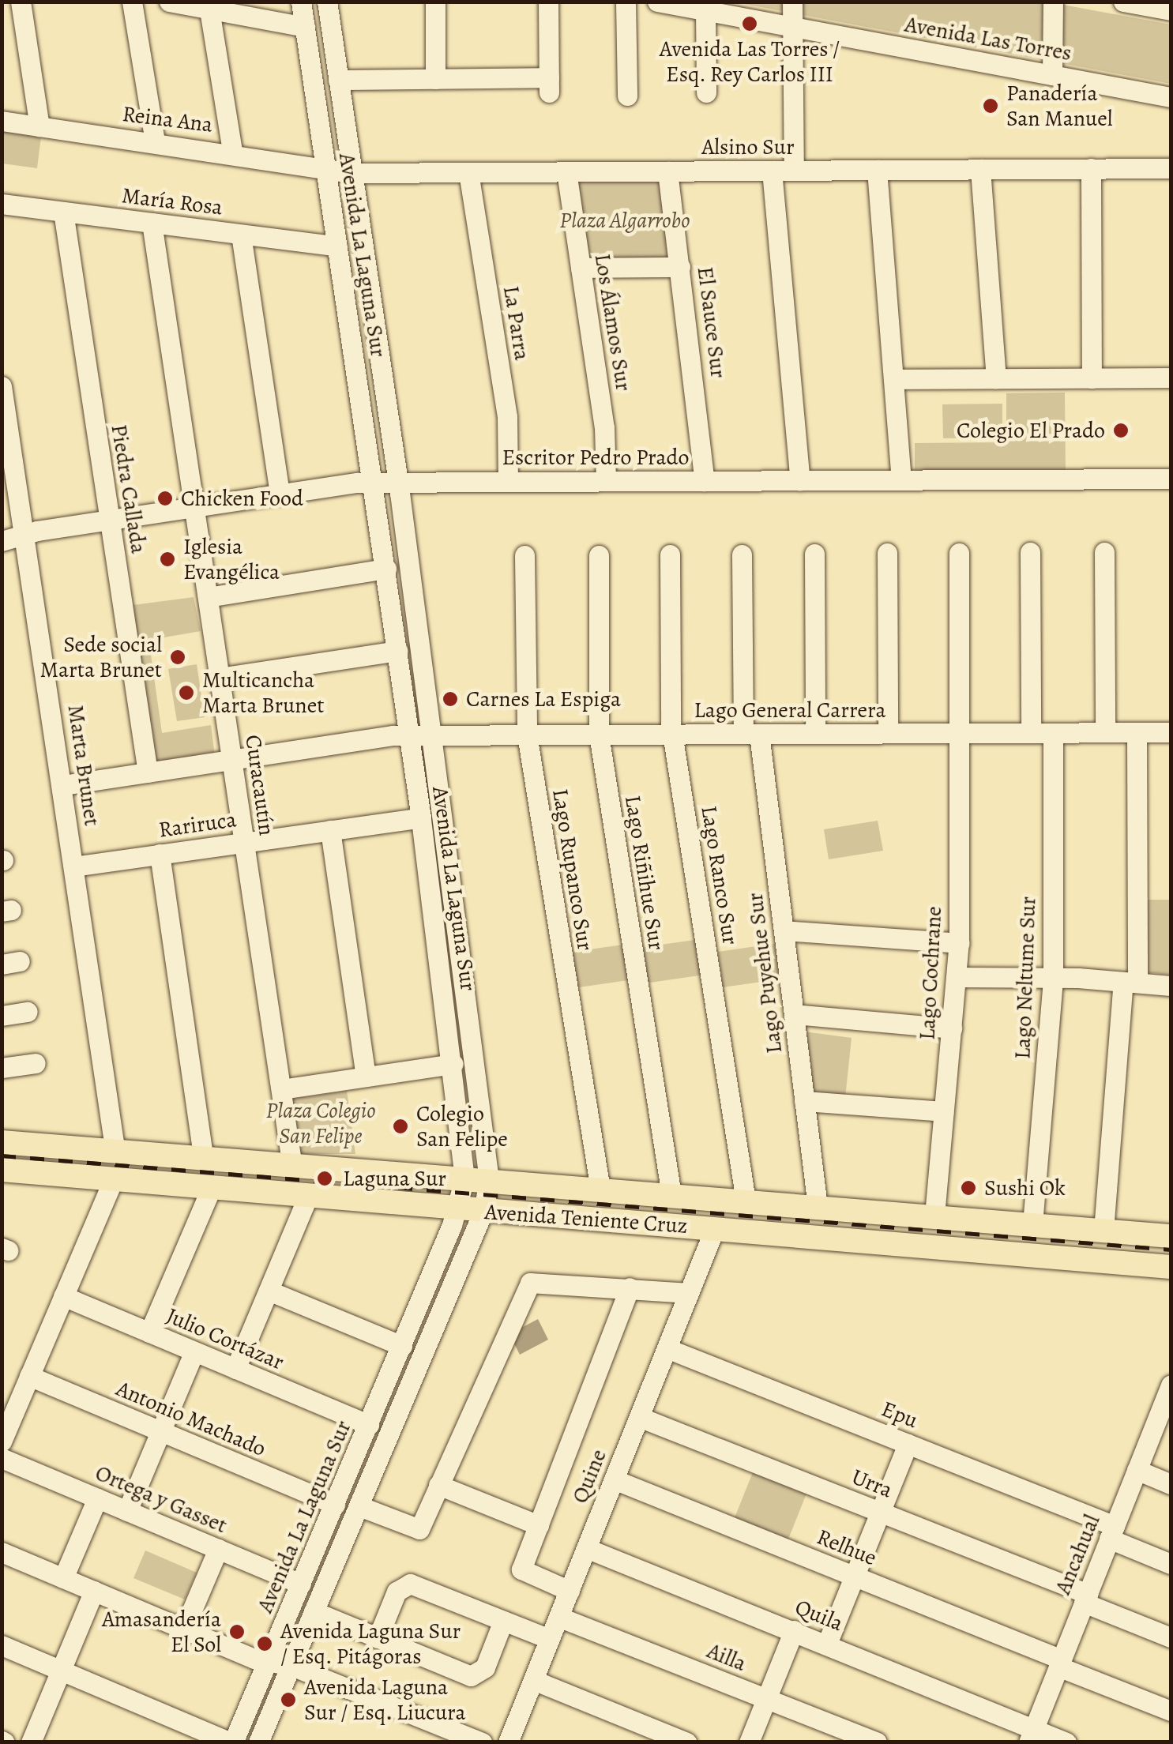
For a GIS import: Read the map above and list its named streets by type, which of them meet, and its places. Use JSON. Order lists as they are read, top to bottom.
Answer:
{
  "streets": {
    "main road": ["Avenida Teniente Cruz"],
    "street": [
      "Avenida Las Torres",
      "Reina Ana",
      "Alsino Sur",
      "María Rosa",
      "Avenida La Laguna Sur",
      "Los Álamos Sur",
      "El Sauce Sur",
      "La Parra",
      "Escritor Pedro Prado",
      "Piedra Callada",
      "Lago General Carrera",
      "Marta Brunet",
      "Curacautín",
      "Rariruca",
      "Lago Rupanco Sur",
      "Lago Riñihue Sur",
      "Lago Ranco Sur",
      "Lago Puyehue Sur",
      "Lago Cochrane",
      "Lago Neltume Sur",
      "Julio Cortázar",
      "Epu",
      "Antonio Machado",
      "Quine",
      "Urra",
      "Ortega y Gasset",
      "Relhue",
      "Ancahual",
      "Quila",
      "Ailla"
    ]
  },
  "crossings": [
    ["Reina Ana", "Alsino Sur"],
    ["Reina Ana", "Avenida La Laguna Sur"],
    ["Alsino Sur", "Avenida La Laguna Sur"],
    ["Alsino Sur", "Los Álamos Sur"],
    ["Alsino Sur", "El Sauce Sur"],
    ["Alsino Sur", "La Parra"],
    ["María Rosa", "Avenida La Laguna Sur"],
    ["María Rosa", "Piedra Callada"],
    ["María Rosa", "Curacautín"],
    ["Avenida La Laguna Sur", "Escritor Pedro Prado"],
    ["Avenida La Laguna Sur", "Lago General Carrera"],
    ["Avenida La Laguna Sur", "Rariruca"],
    ["Avenida La Laguna Sur", "Avenida Teniente Cruz"],
    ["Avenida La Laguna Sur", "Julio Cortázar"],
    ["Avenida La Laguna Sur", "Antonio Machado"],
    ["Avenida La Laguna Sur", "Ortega y Gasset"],
    ["Los Álamos Sur", "Escritor Pedro Prado"],
    ["El Sauce Sur", "Escritor Pedro Prado"],
    ["La Parra", "Escritor Pedro Prado"],
    ["Escritor Pedro Prado", "Piedra Callada"],
    ["Escritor Pedro Prado", "Marta Brunet"],
    ["Escritor Pedro Prado", "Curacautín"],
    ["Piedra Callada", "Lago General Carrera"],
    ["Lago General Carrera", "Marta Brunet"],
    ["Lago General Carrera", "Curacautín"],
    ["Lago General Carrera", "Lago Rupanco Sur"],
    ["Lago General Carrera", "Lago Riñihue Sur"],
    ["Lago General Carrera", "Lago Ranco Sur"],
    ["Lago General Carrera", "Lago Puyehue Sur"],
    ["Lago General Carrera", "Lago Cochrane"],
    ["Lago General Carrera", "Lago Neltume Sur"],
    ["Marta Brunet", "Rariruca"],
    ["Marta Brunet", "Avenida Teniente Cruz"],
    ["Curacautín", "Rariruca"],
    ["Curacautín", "Avenida Teniente Cruz"],
    ["Lago Rupanco Sur", "Avenida Teniente Cruz"],
    ["Lago Riñihue Sur", "Avenida Teniente Cruz"],
    ["Lago Ranco Sur", "Avenida Teniente Cruz"],
    ["Lago Puyehue Sur", "Avenida Teniente Cruz"],
    ["Lago Cochrane", "Avenida Teniente Cruz"],
    ["Lago Neltume Sur", "Avenida Teniente Cruz"],
    ["Avenida Teniente Cruz", "Quine"],
    ["Epu", "Quine"],
    ["Epu", "Ancahual"],
    ["Quine", "Urra"],
    ["Quine", "Relhue"],
    ["Quine", "Quila"],
    ["Quine", "Ailla"],
    ["Urra", "Ancahual"],
    ["Relhue", "Ancahual"],
    ["Ancahual", "Quila"]
  ],
  "parks": ["Plaza Algarrobo", "Plaza Colegio San Felipe"],
  "places": [
    "Avenida Las Torres / Esq. Rey Carlos III",
    "Panadería San Manuel",
    "Colegio El Prado",
    "Chicken Food",
    "Iglesia Evangélica",
    "Sede social Marta Brunet",
    "Multicancha Marta Brunet",
    "Carnes La Espiga",
    "Colegio San Felipe",
    "Laguna Sur",
    "Sushi Ok",
    "Amasandería El Sol",
    "Avenida Laguna Sur / Esq. Pitágoras",
    "Avenida Laguna Sur / Esq. Liucura"
  ]
}
